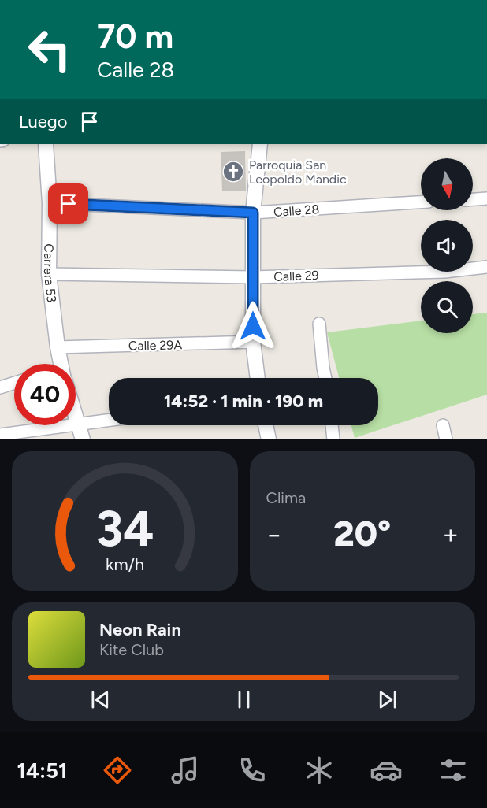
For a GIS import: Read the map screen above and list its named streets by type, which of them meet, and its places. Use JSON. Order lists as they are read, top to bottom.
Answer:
{
  "streets": {
    "street": [
      "Calle 28",
      "Carrera 53",
      "Calle 29",
      "Calle 29A"
    ]
  },
  "crossings": [
    ["Calle 28", "Carrera 53"],
    ["Carrera 53", "Calle 29"],
    ["Carrera 53", "Calle 29A"]
  ],
  "places": {
    "church": ["Parroquia San Leopoldo Mandic"]
  },
  "north": "bottom",
  "page": {
    "turn": ["70 m", "Calle 28"],
    "then": "Luego",
    "limit": "40",
    "trip": "14:52 · 1 min · 190 m",
    "tile": "Clima",
    "heat": ["−", "20°", "+"],
    "song": ["Neon Rain", "Kite Club"],
    "tabs": "14:51",
    "gauge": ["34", "km/h"]
  }
}
